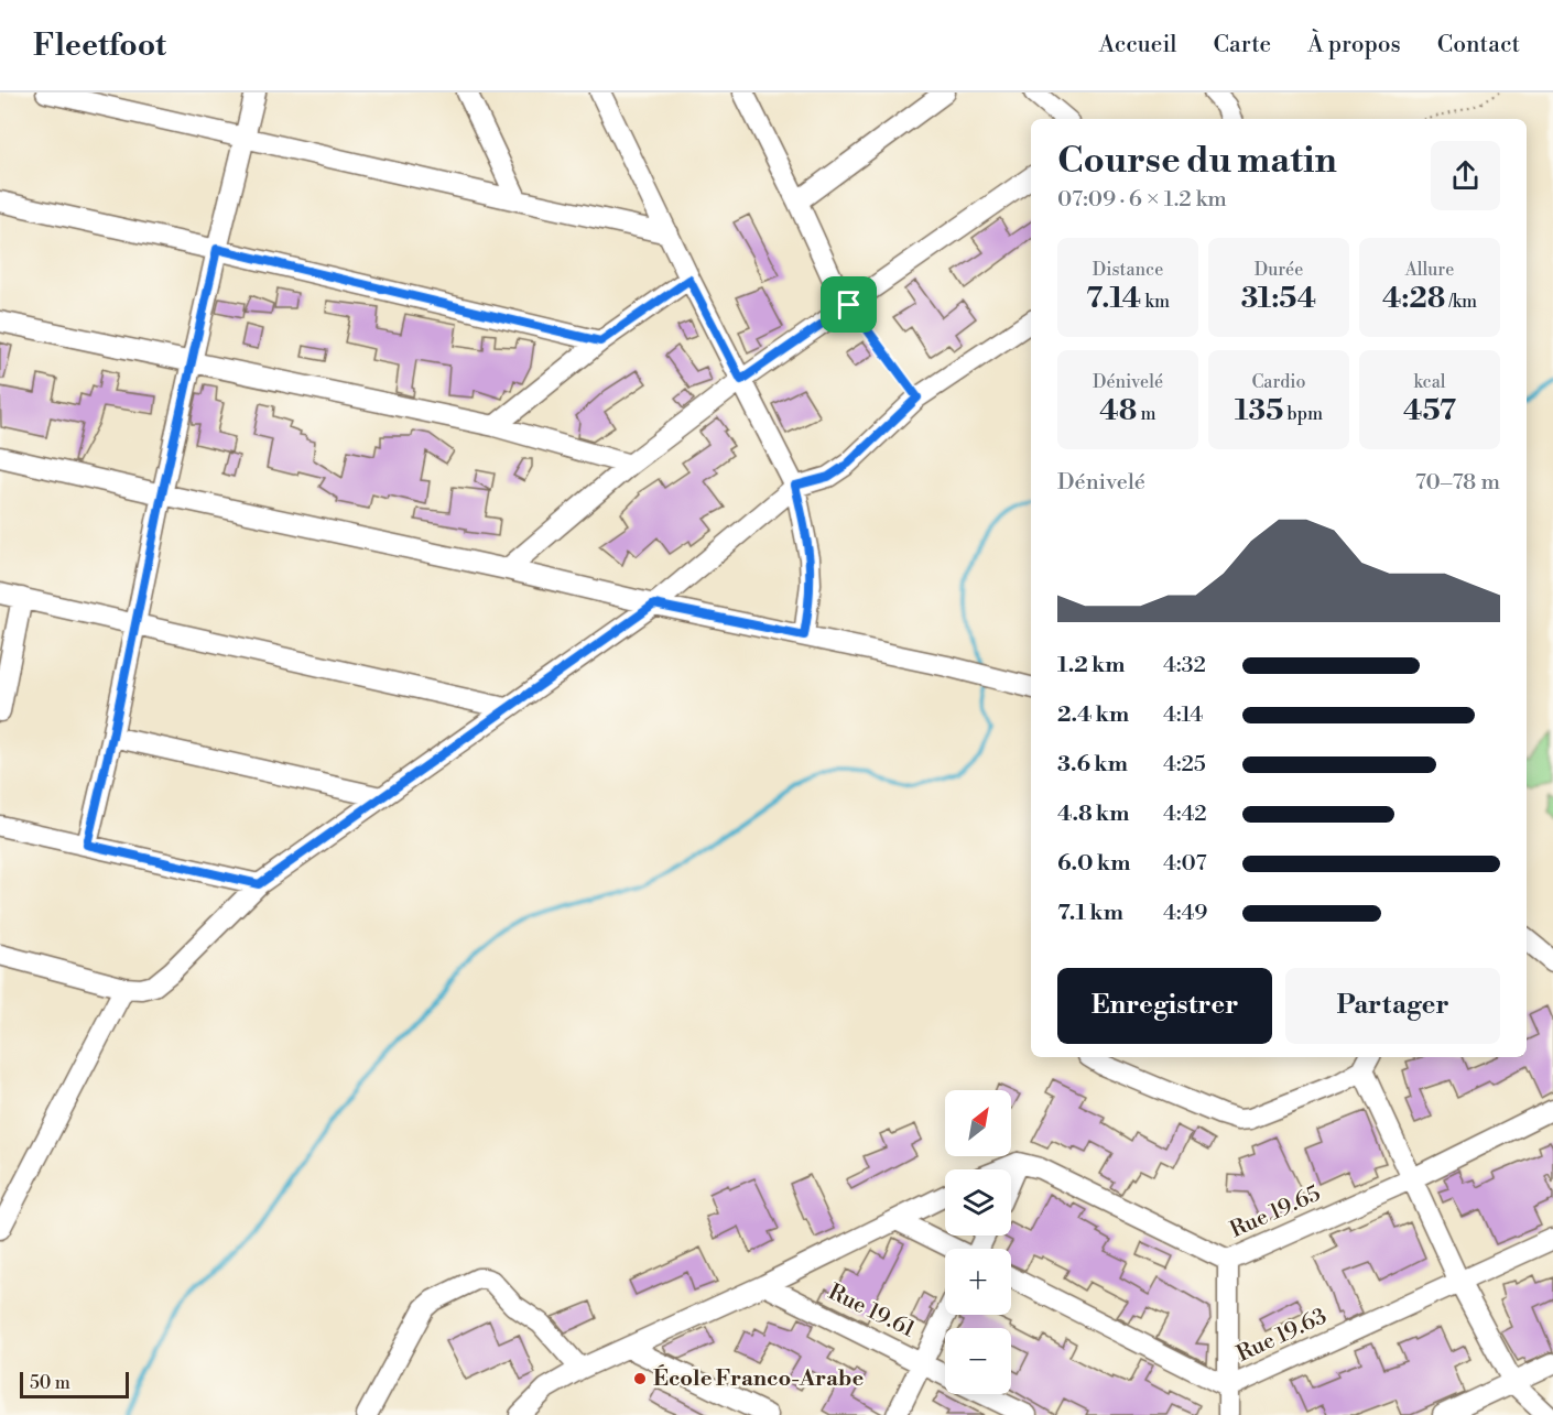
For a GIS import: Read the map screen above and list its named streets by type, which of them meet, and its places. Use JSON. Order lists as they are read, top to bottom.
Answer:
{
  "streets": {
    "street": ["Rue 19.65", "Rue 19.61", "Rue 19.63"]
  },
  "places": ["École Franco-Arabe"],
  "scale_bar": "50 m",
  "north": "top right",
  "page": {
    "header": "Fleetfoot",
    "nav": [
      "Accueil",
      "Carte",
      "À propos",
      "Contact"
    ],
    "heading": ["Course du matin", "07:09 · 6 × 1.2 km"],
    "stats": [
      ["Distance", "7.14 km"],
      ["Durée", "31:54"],
      ["Allure", "4:28 /km"],
      ["Dénivelé", "48 m"],
      ["Cardio", "135 bpm"],
      ["kcal", "457"]
    ],
    "chart": ["Dénivelé", "70–78 m"],
    "list": [
      {
        "name": "1.2 km",
        "note": "4:32"
      },
      {
        "name": "2.4 km",
        "note": "4:14"
      },
      {
        "name": "3.6 km",
        "note": "4:25"
      },
      {
        "name": "4.8 km",
        "note": "4:42"
      },
      {
        "name": "6.0 km",
        "note": "4:07"
      },
      {
        "name": "7.1 km",
        "note": "4:49"
      }
    ],
    "buttons": ["Enregistrer", "Partager"],
    "map_buttons": ["+", "−"],
    "scale": "50 m"
  }
}
